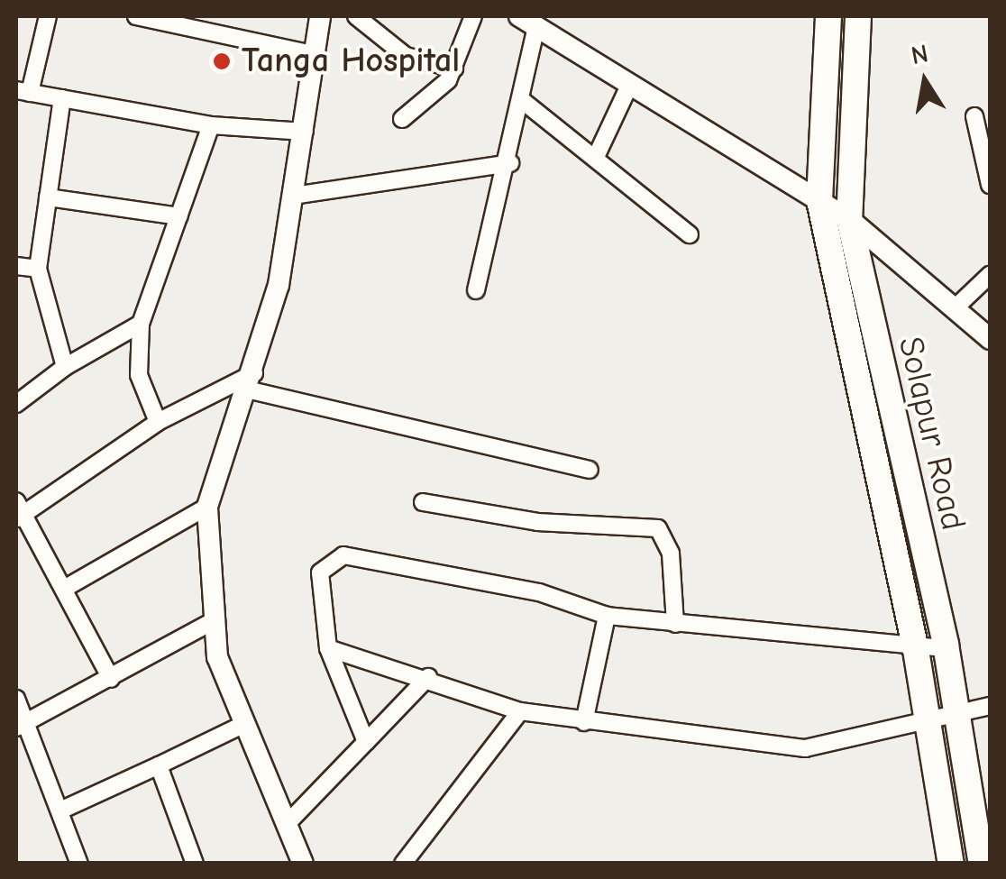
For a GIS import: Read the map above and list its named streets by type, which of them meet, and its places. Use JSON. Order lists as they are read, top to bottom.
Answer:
{
  "streets": {
    "main road": ["Solapur Road"]
  },
  "places": ["Tanga Hospital"],
  "north": "top"
}
